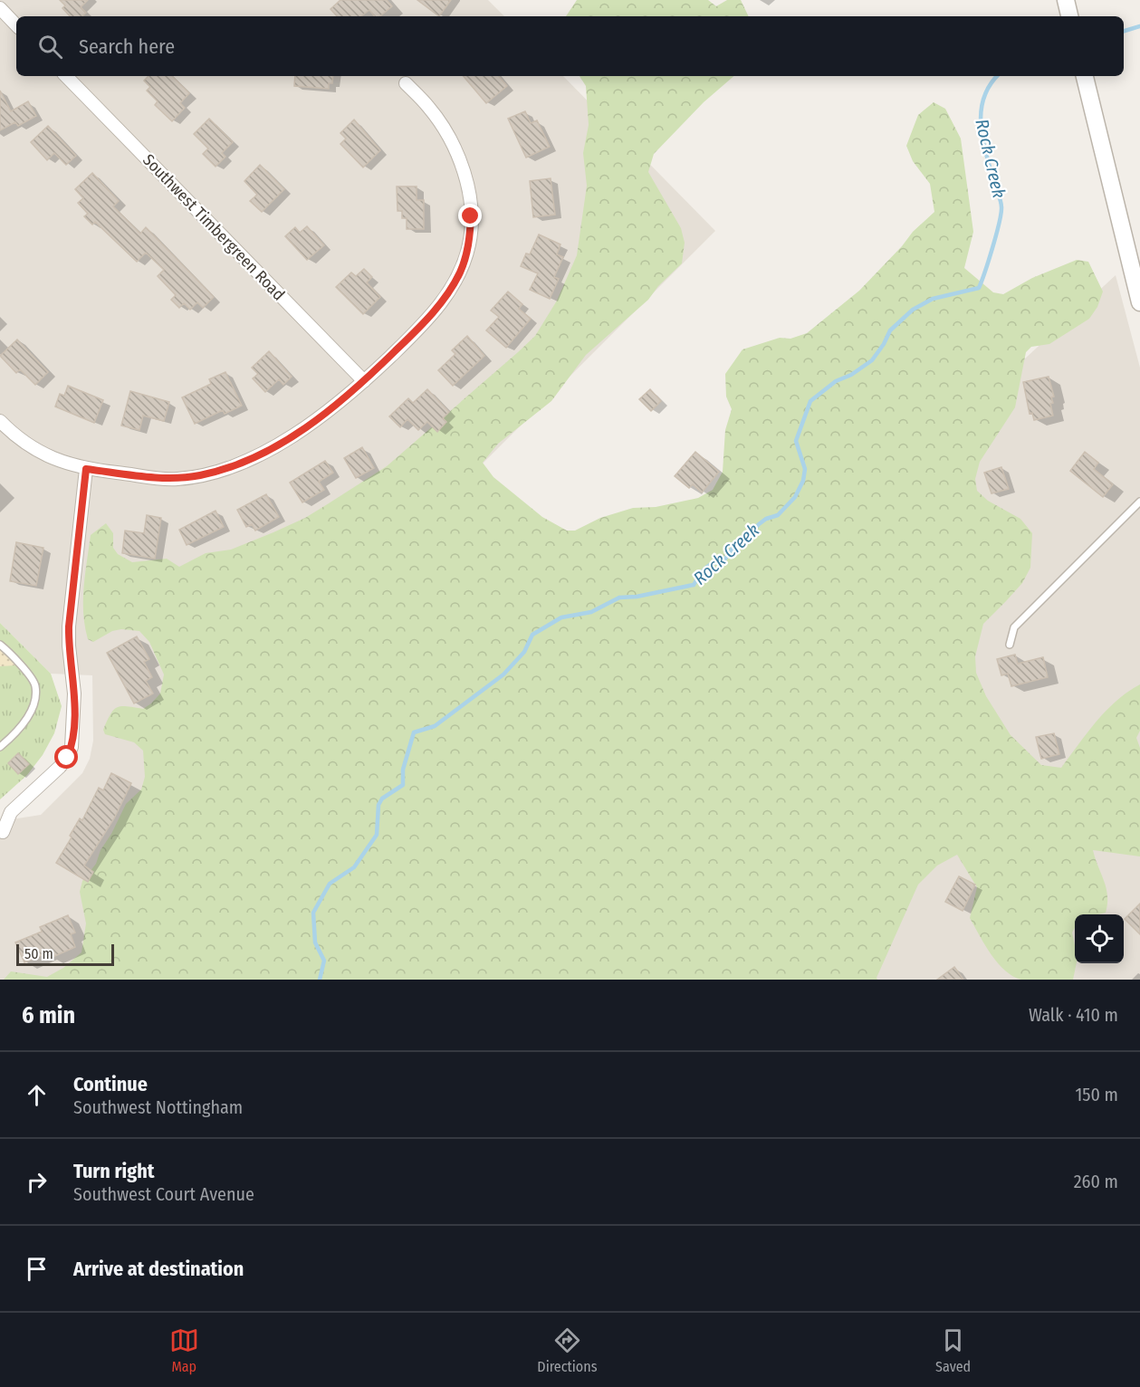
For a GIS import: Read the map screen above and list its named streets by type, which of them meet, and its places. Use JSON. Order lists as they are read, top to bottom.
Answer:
{
  "streets": {
    "street": ["Southwest Timbergreen Road"]
  },
  "water": ["Rock Creek"],
  "scale_bar": "50 m",
  "page": {
    "search": "Search here",
    "scale": "50 m",
    "heading": ["6 min", "Walk · 410 m"],
    "list": [
      ["Continue", "Southwest Nottingham", "150 m"],
      ["Turn right", "Southwest Court Avenue", "260 m"],
      "Arrive at destination"
    ],
    "nav": ["Map", "Directions", "Saved"]
  }
}
